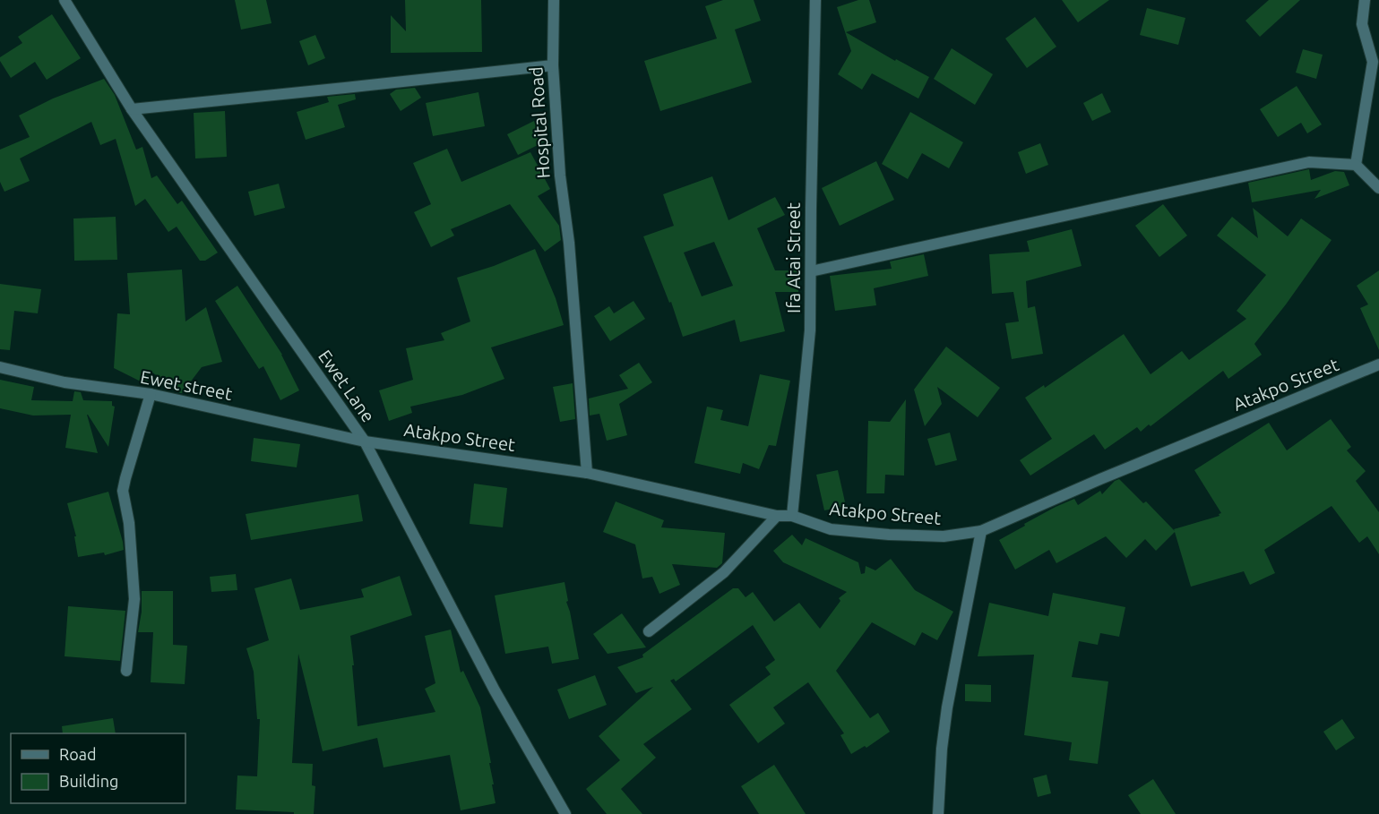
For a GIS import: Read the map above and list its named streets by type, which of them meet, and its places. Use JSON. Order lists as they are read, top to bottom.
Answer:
{
  "streets": {
    "street": [
      "Hospital Road",
      "Ifa Atai Street",
      "Atakpo Street",
      "Ewet street",
      "Ewet Lane"
    ]
  },
  "crossings": [
    ["Hospital Road", "Atakpo Street"],
    ["Ifa Atai Street", "Atakpo Street"],
    ["Atakpo Street", "Ewet street"],
    ["Atakpo Street", "Ewet Lane"],
    ["Ewet street", "Ewet Lane"]
  ],
  "legend": ["Road", "Building"]
}
